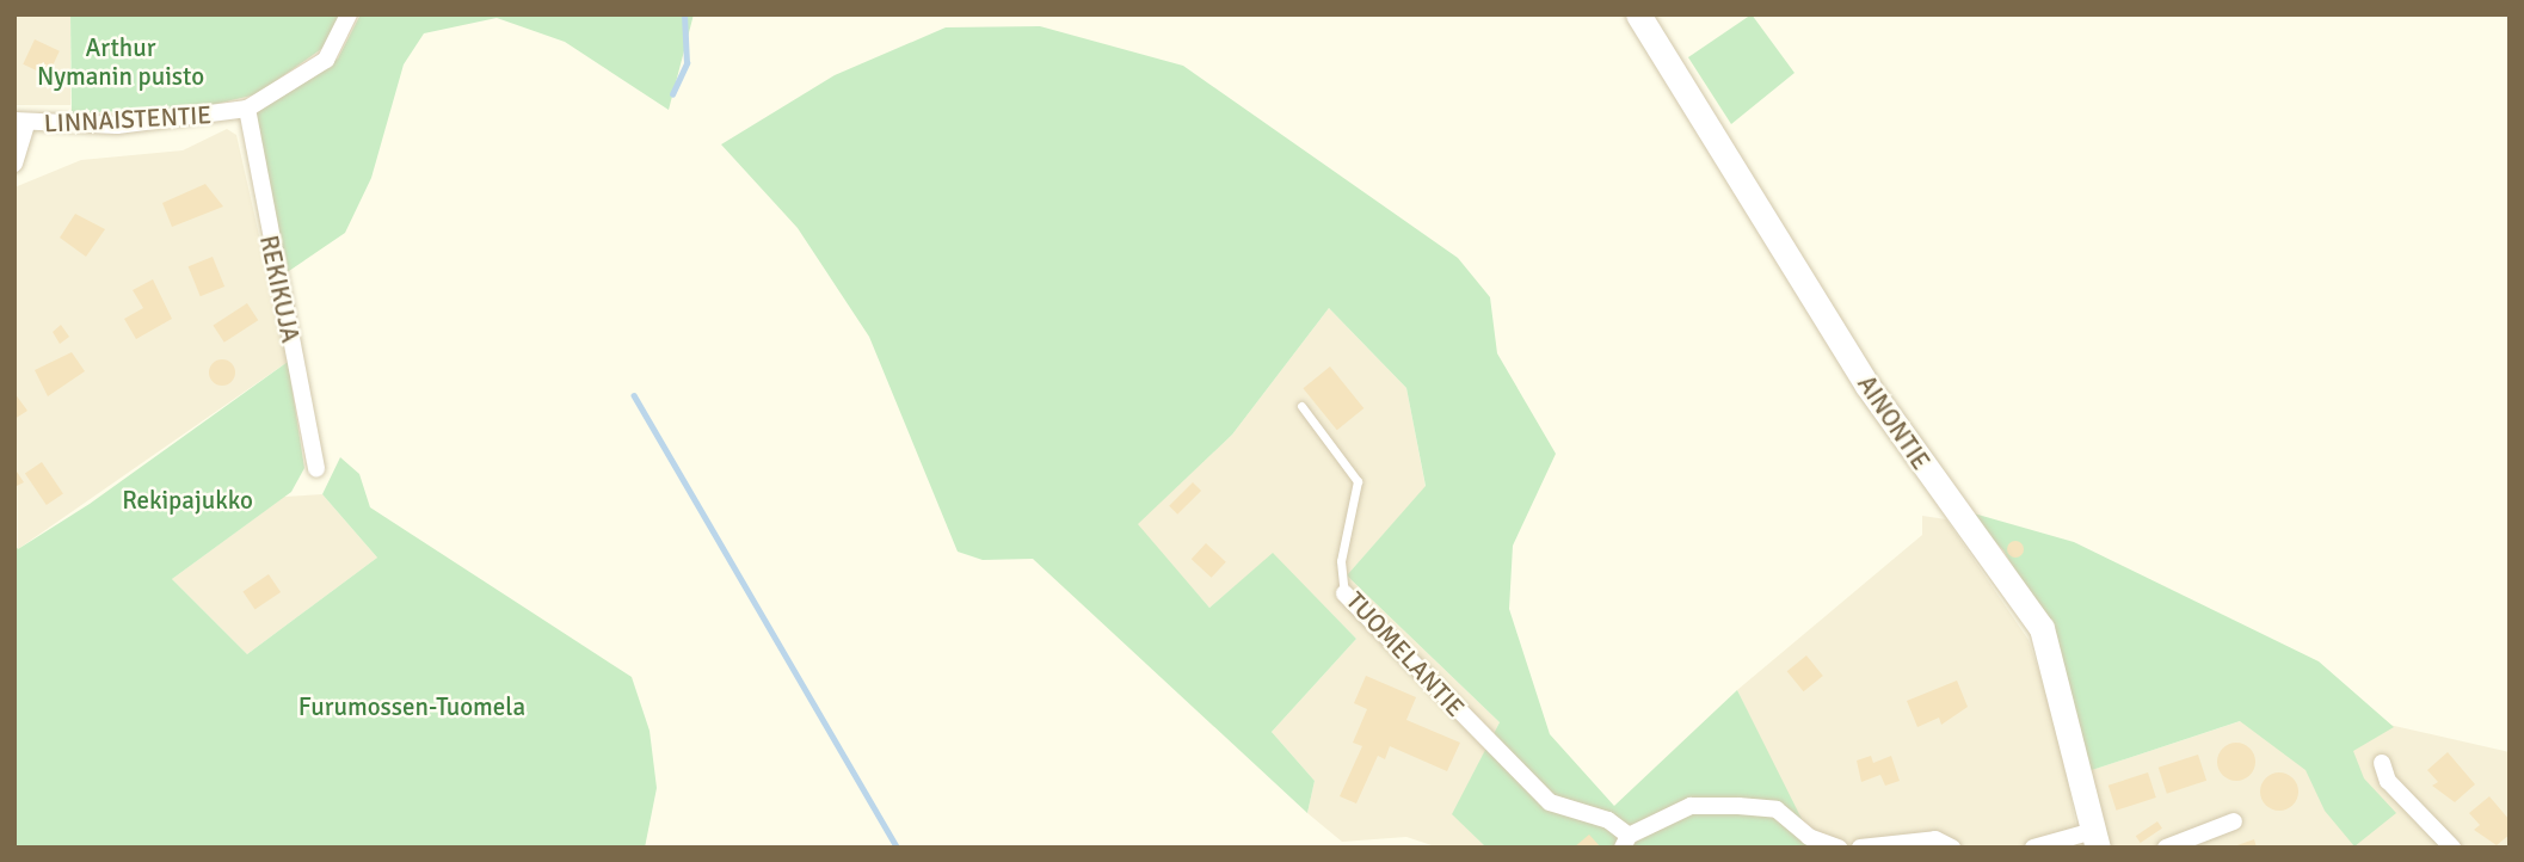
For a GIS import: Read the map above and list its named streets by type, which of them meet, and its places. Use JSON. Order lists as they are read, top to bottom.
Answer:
{
  "streets": {
    "street": [
      "LINNAISTENTIE",
      "REKIKUJA",
      "AINONTIE",
      "TUOMELANTIE"
    ]
  },
  "crossings": [
    ["LINNAISTENTIE", "REKIKUJA"]
  ],
  "parks": ["Arthur Nymanin puisto", "Rekipajukko", "Furumossen-Tuomela"]
}
